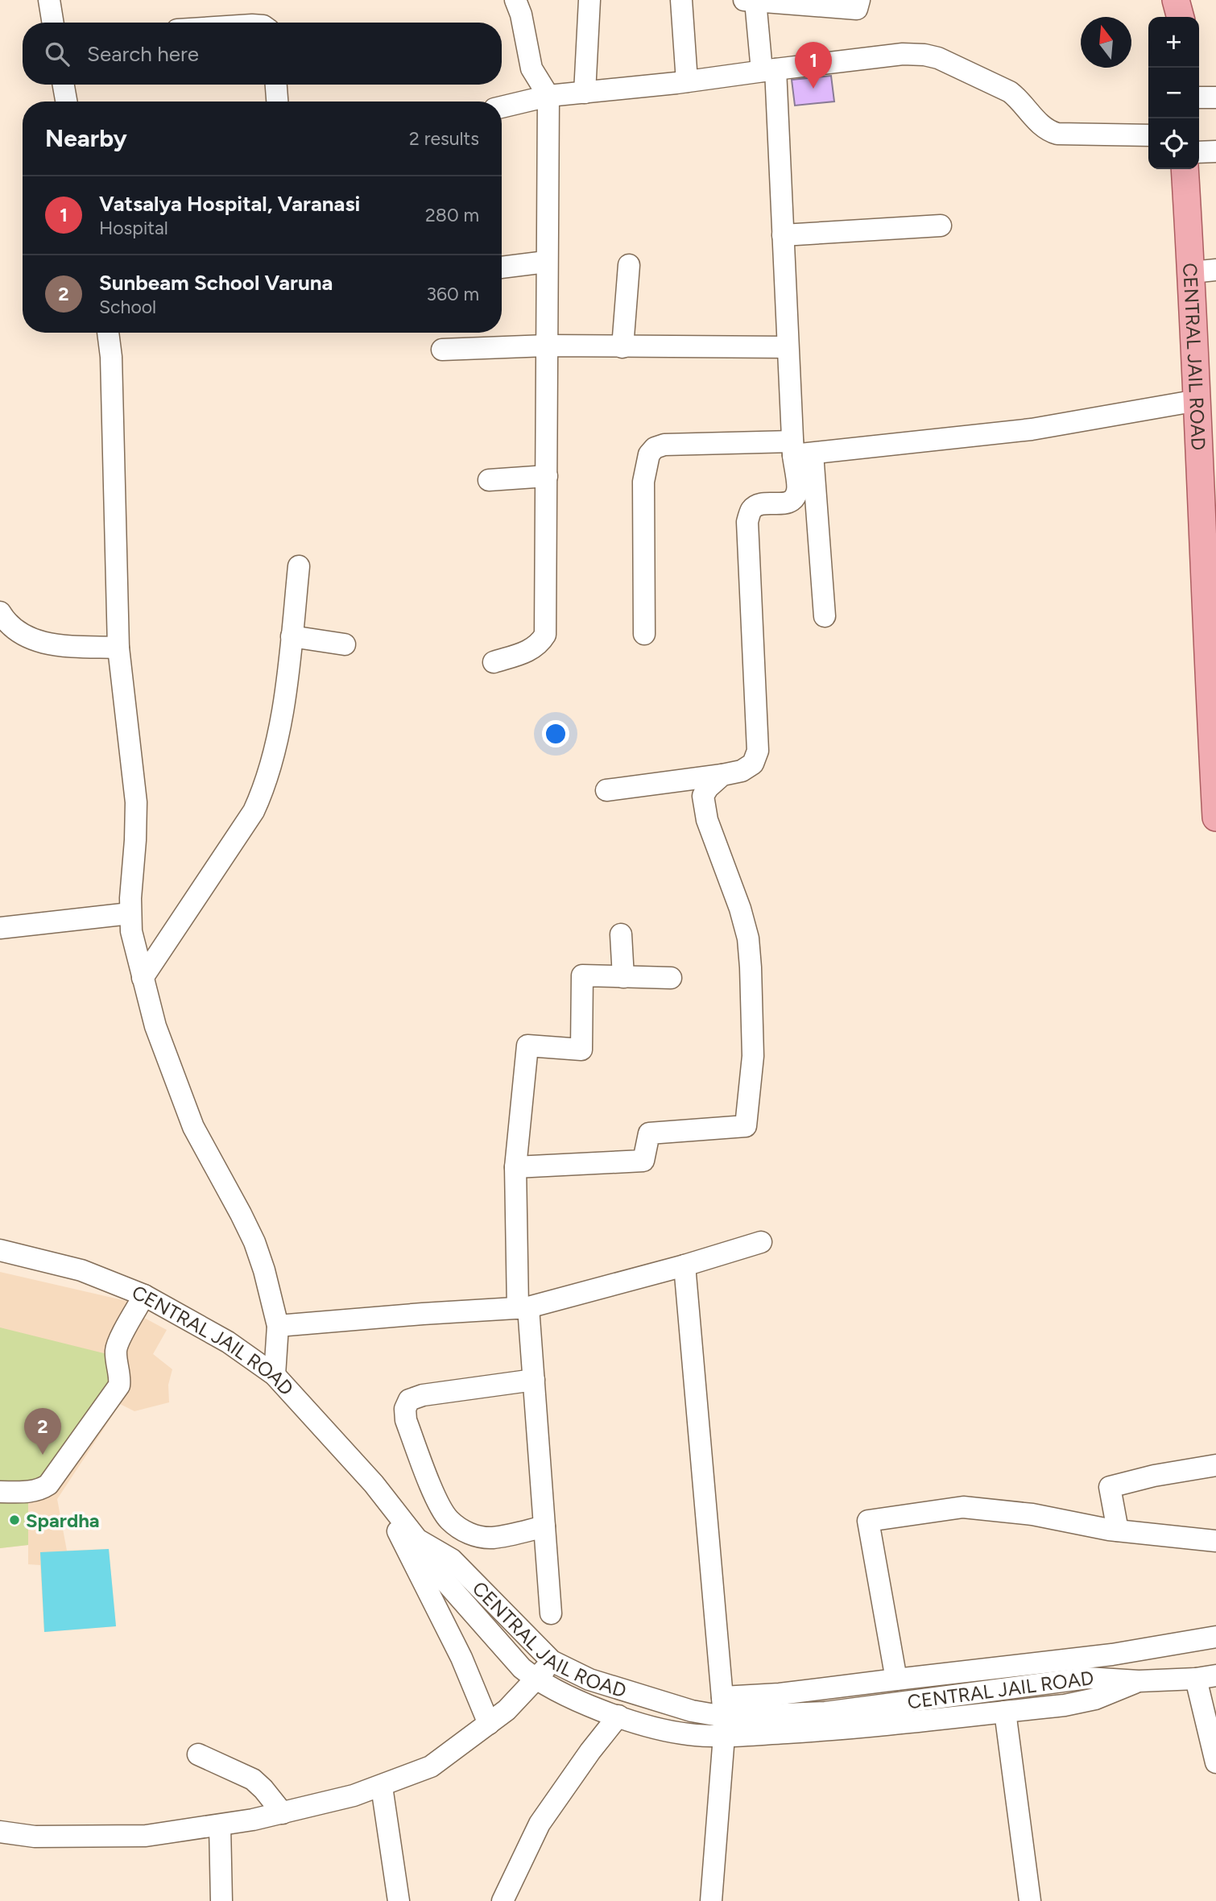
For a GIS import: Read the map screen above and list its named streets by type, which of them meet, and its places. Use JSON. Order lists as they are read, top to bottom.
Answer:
{
  "streets": {
    "main road": ["CENTRAL JAIL ROAD"]
  },
  "places": ["Spardha"],
  "north": "top",
  "page": {
    "map_buttons": ["+", "−"],
    "search": "Search here",
    "pins": ["1", "2"],
    "heading": ["Nearby", "2 results"],
    "list": [
      {
        "mark": "1",
        "name": "Vatsalya Hospital, Varanasi",
        "note": "Hospital",
        "value": "280 m"
      },
      {
        "mark": "2",
        "name": "Sunbeam School Varuna",
        "note": "School",
        "value": "360 m"
      }
    ]
  }
}
